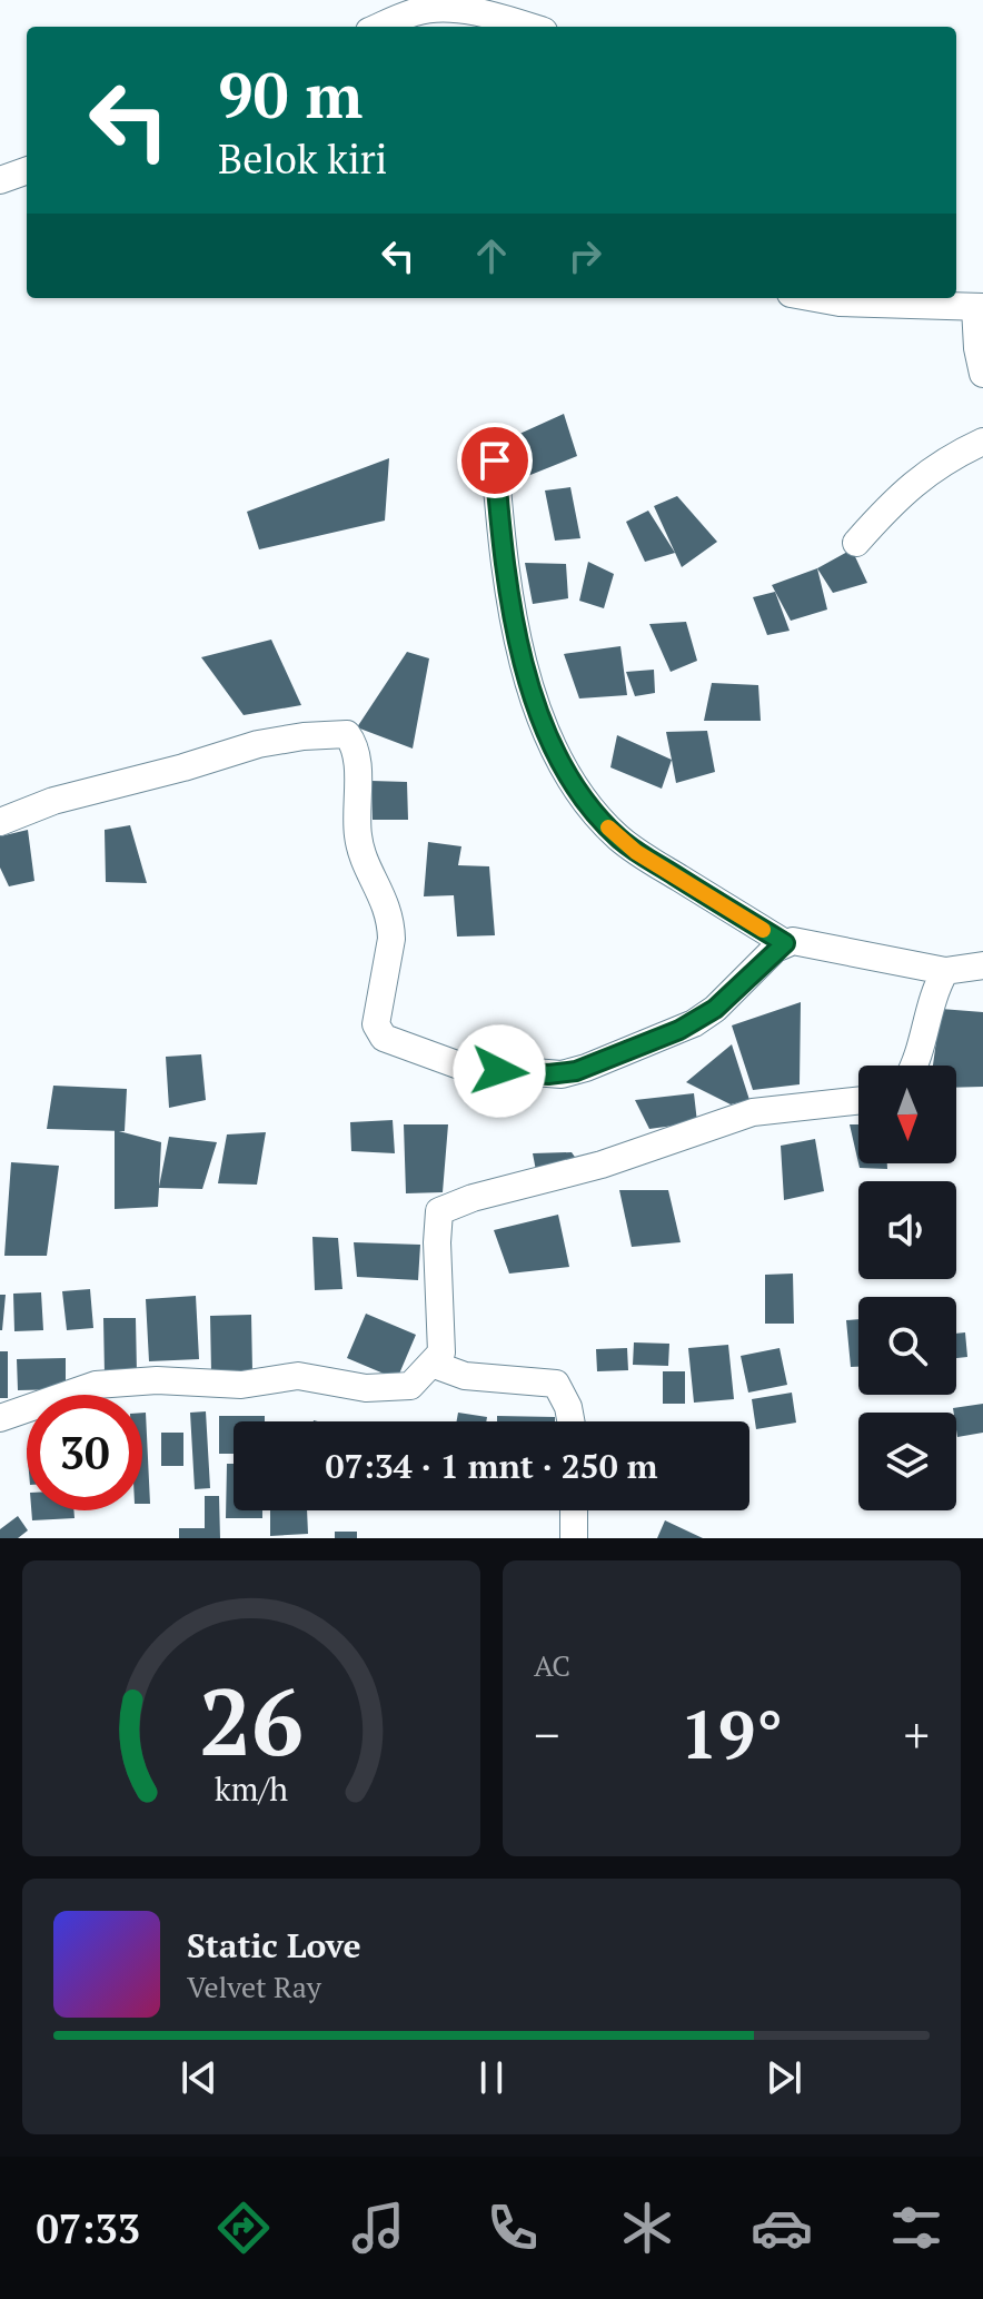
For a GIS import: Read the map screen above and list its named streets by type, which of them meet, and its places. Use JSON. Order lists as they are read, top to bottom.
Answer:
{
  "north": "bottom",
  "page": {
    "turn": ["90 m", "Belok kiri"],
    "limit": "30",
    "trip": "07:34 · 1 mnt · 250 m",
    "tile": "AC",
    "heat": ["−", "19°", "+"],
    "song": ["Static Love", "Velvet Ray"],
    "tabs": "07:33",
    "gauge": ["26", "km/h"]
  }
}
